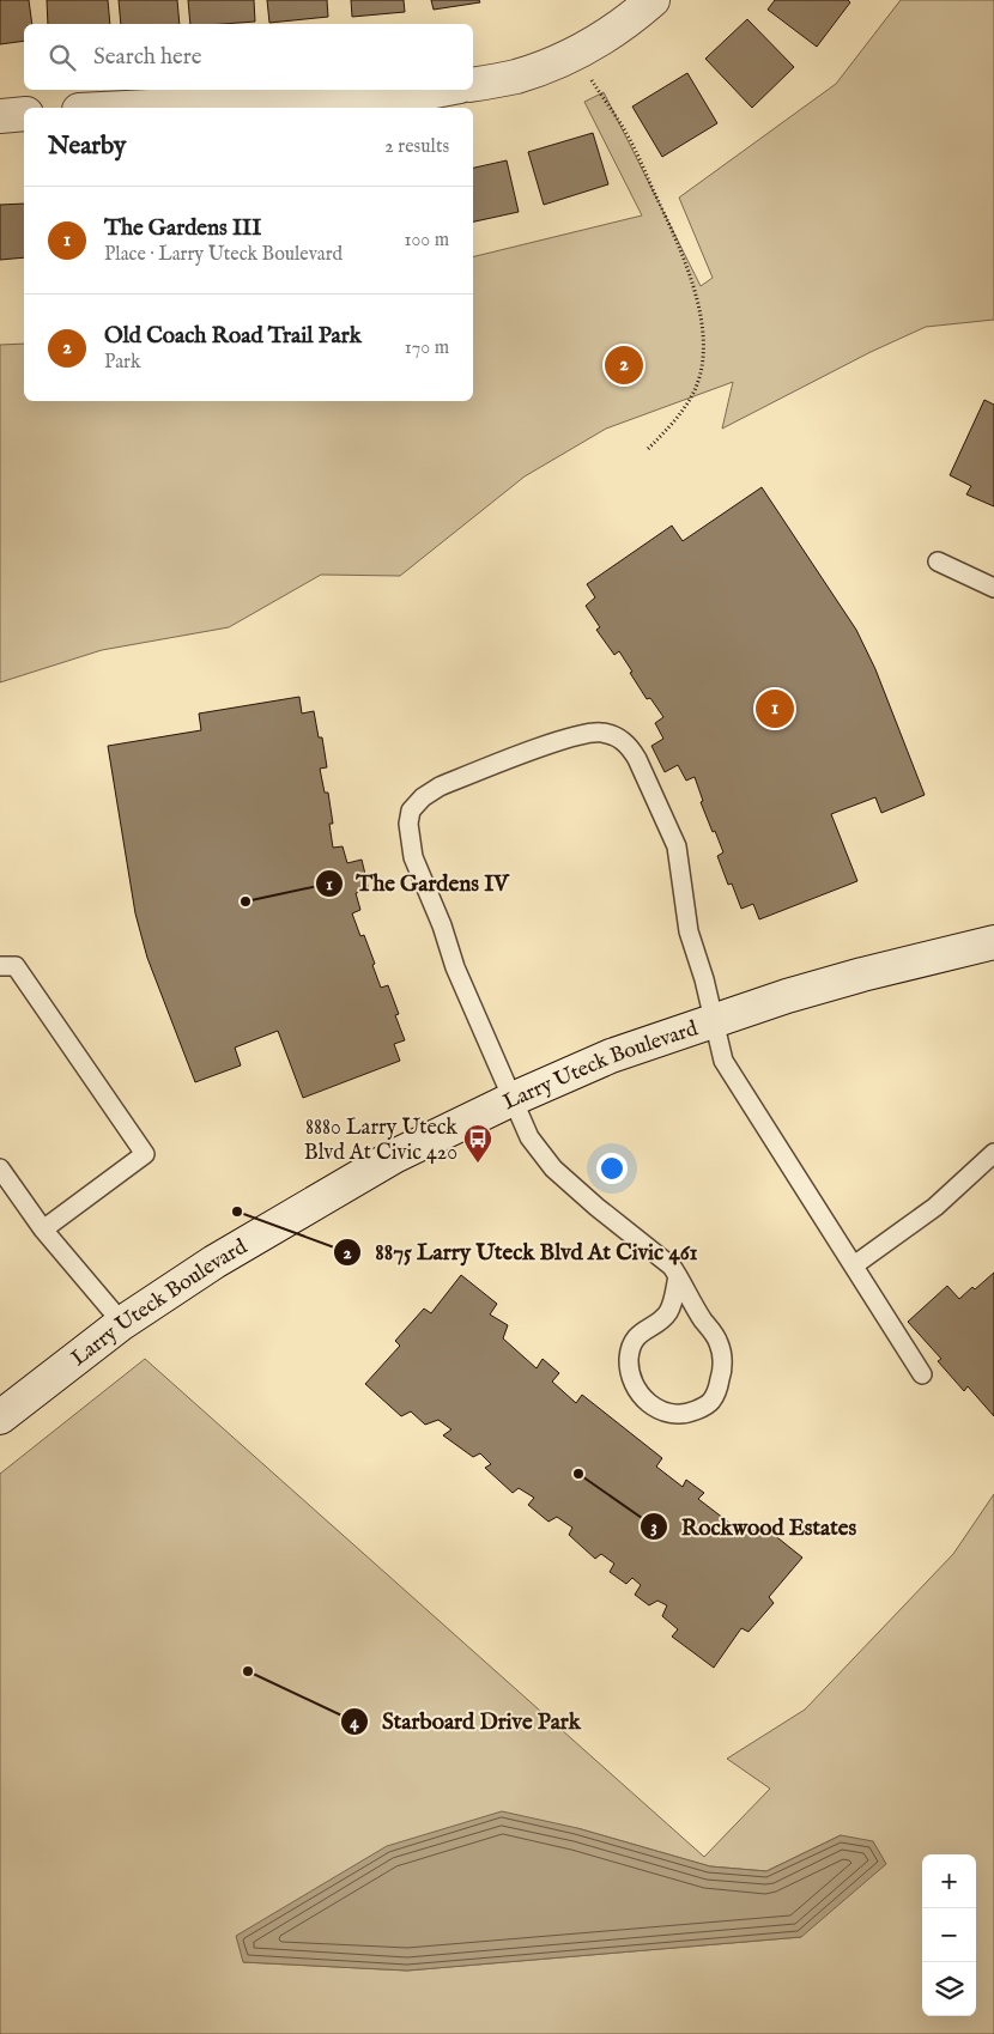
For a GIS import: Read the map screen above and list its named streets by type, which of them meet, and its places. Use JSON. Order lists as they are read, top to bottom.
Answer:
{
  "streets": {
    "main road": ["Larry Uteck Boulevard"]
  },
  "places": {
    "other": [
      "The Gardens IV",
      "8875 Larry Uteck Blvd At Civic 461",
      "Rockwood Estates",
      "Starboard Drive Park"
    ],
    "bus stop": ["8880 Larry Uteck Blvd At Civic 420"]
  },
  "page": {
    "search": "Search here",
    "heading": ["Nearby", "2 results"],
    "list": [
      {
        "mark": "1",
        "name": "The Gardens III",
        "note": "Place · Larry Uteck Boulevard",
        "value": "100 m"
      },
      {
        "mark": "2",
        "name": "Old Coach Road Trail Park",
        "note": "Park",
        "value": "170 m"
      }
    ],
    "pins": ["2", "1"],
    "map_buttons": ["+", "−"]
  }
}
